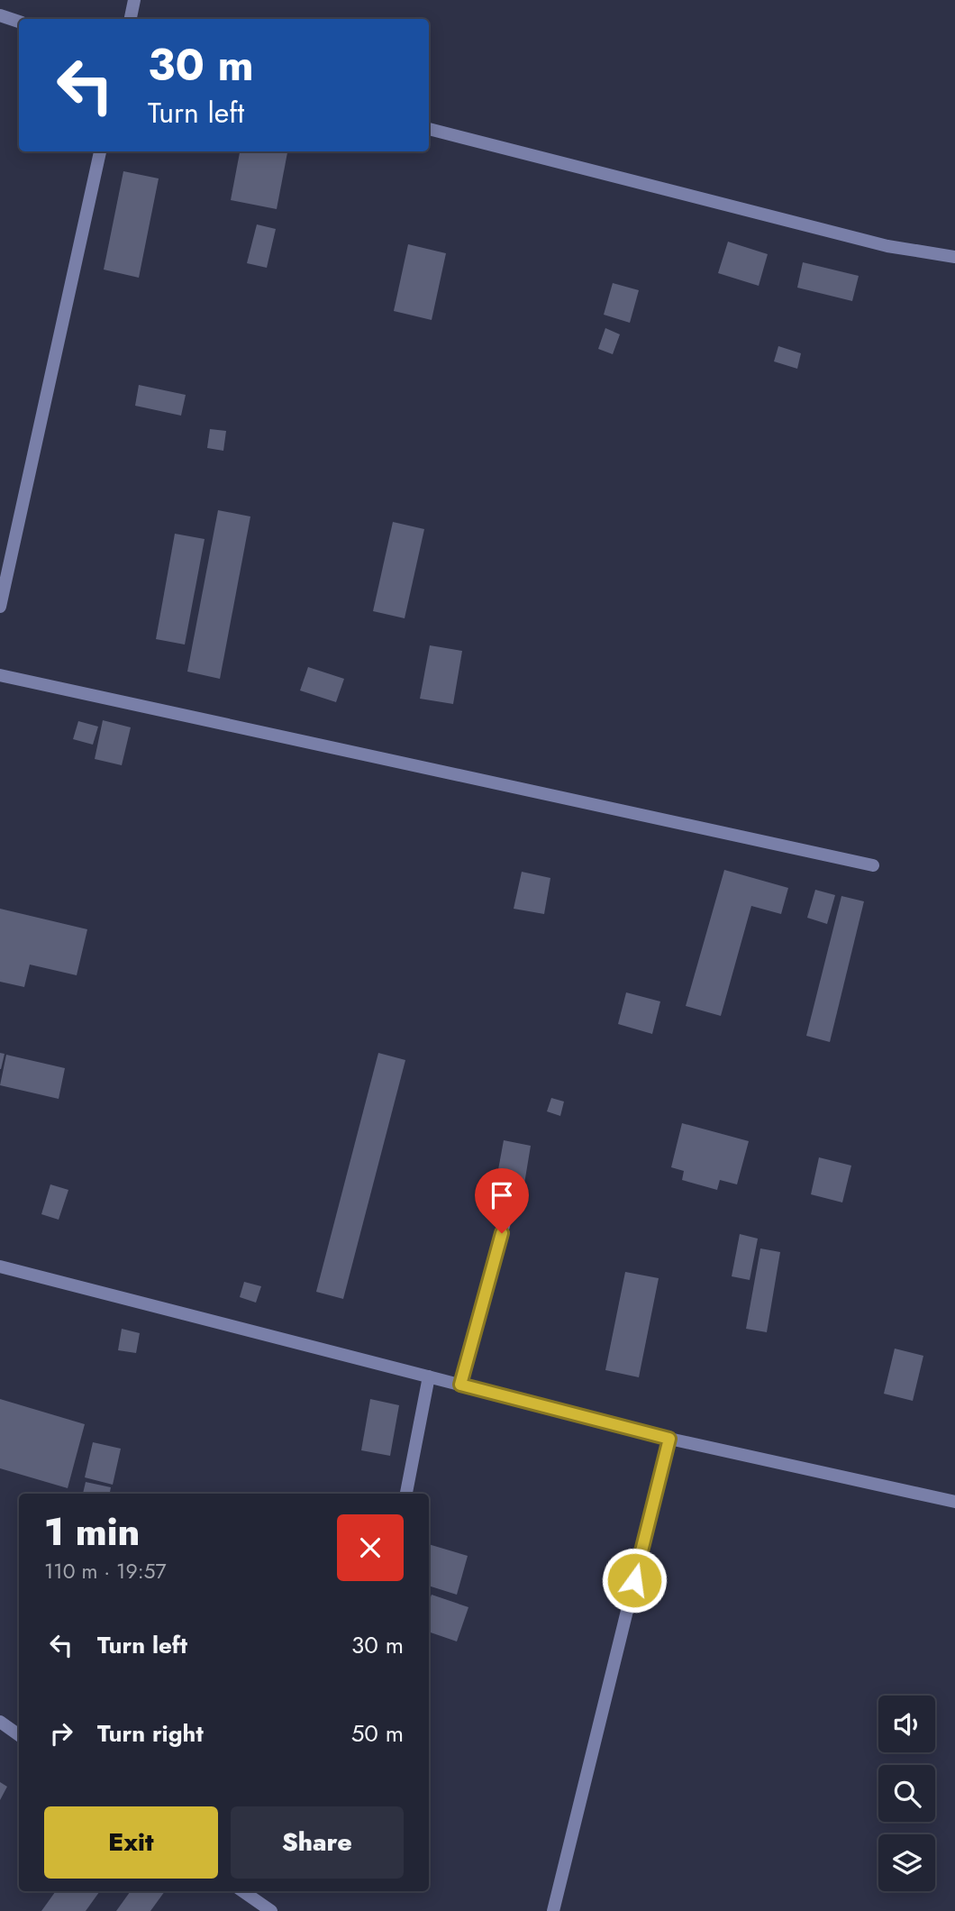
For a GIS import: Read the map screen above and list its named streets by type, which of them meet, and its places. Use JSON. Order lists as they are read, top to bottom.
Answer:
{
  "page": {
    "turn": ["30 m", "Turn left"],
    "heading": ["1 min", "110 m · 19:57"],
    "list": [
      {
        "name": "Turn left",
        "value": "30 m"
      },
      {
        "name": "Turn right",
        "value": "50 m"
      }
    ],
    "buttons": ["Exit", "Share"]
  }
}
